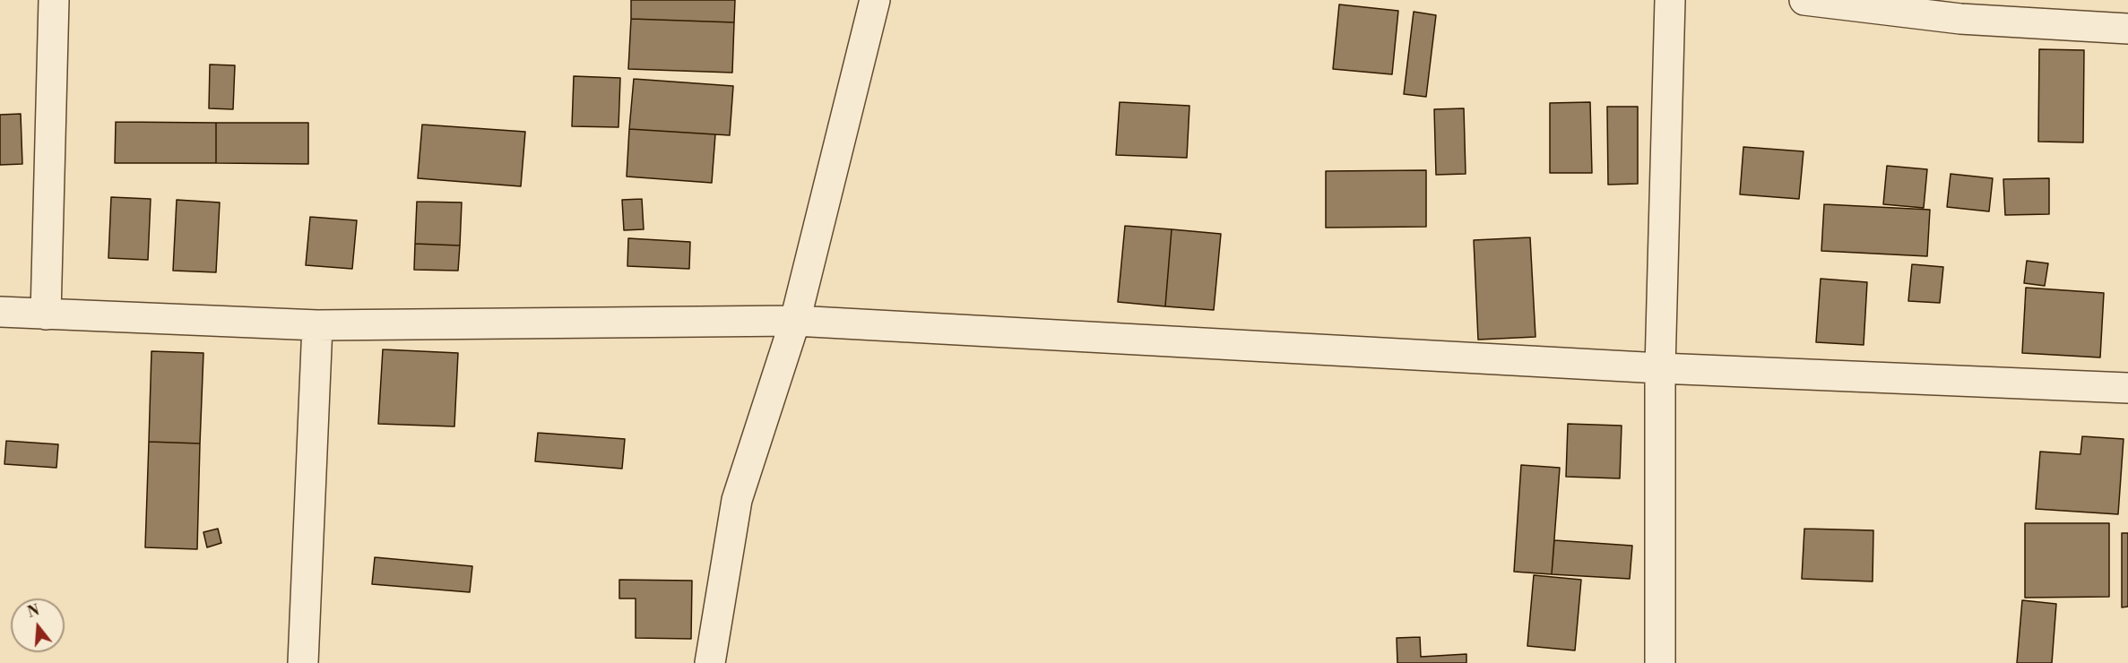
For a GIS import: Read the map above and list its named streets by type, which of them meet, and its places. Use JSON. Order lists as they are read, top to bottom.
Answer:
{
  "north": "top"
}
